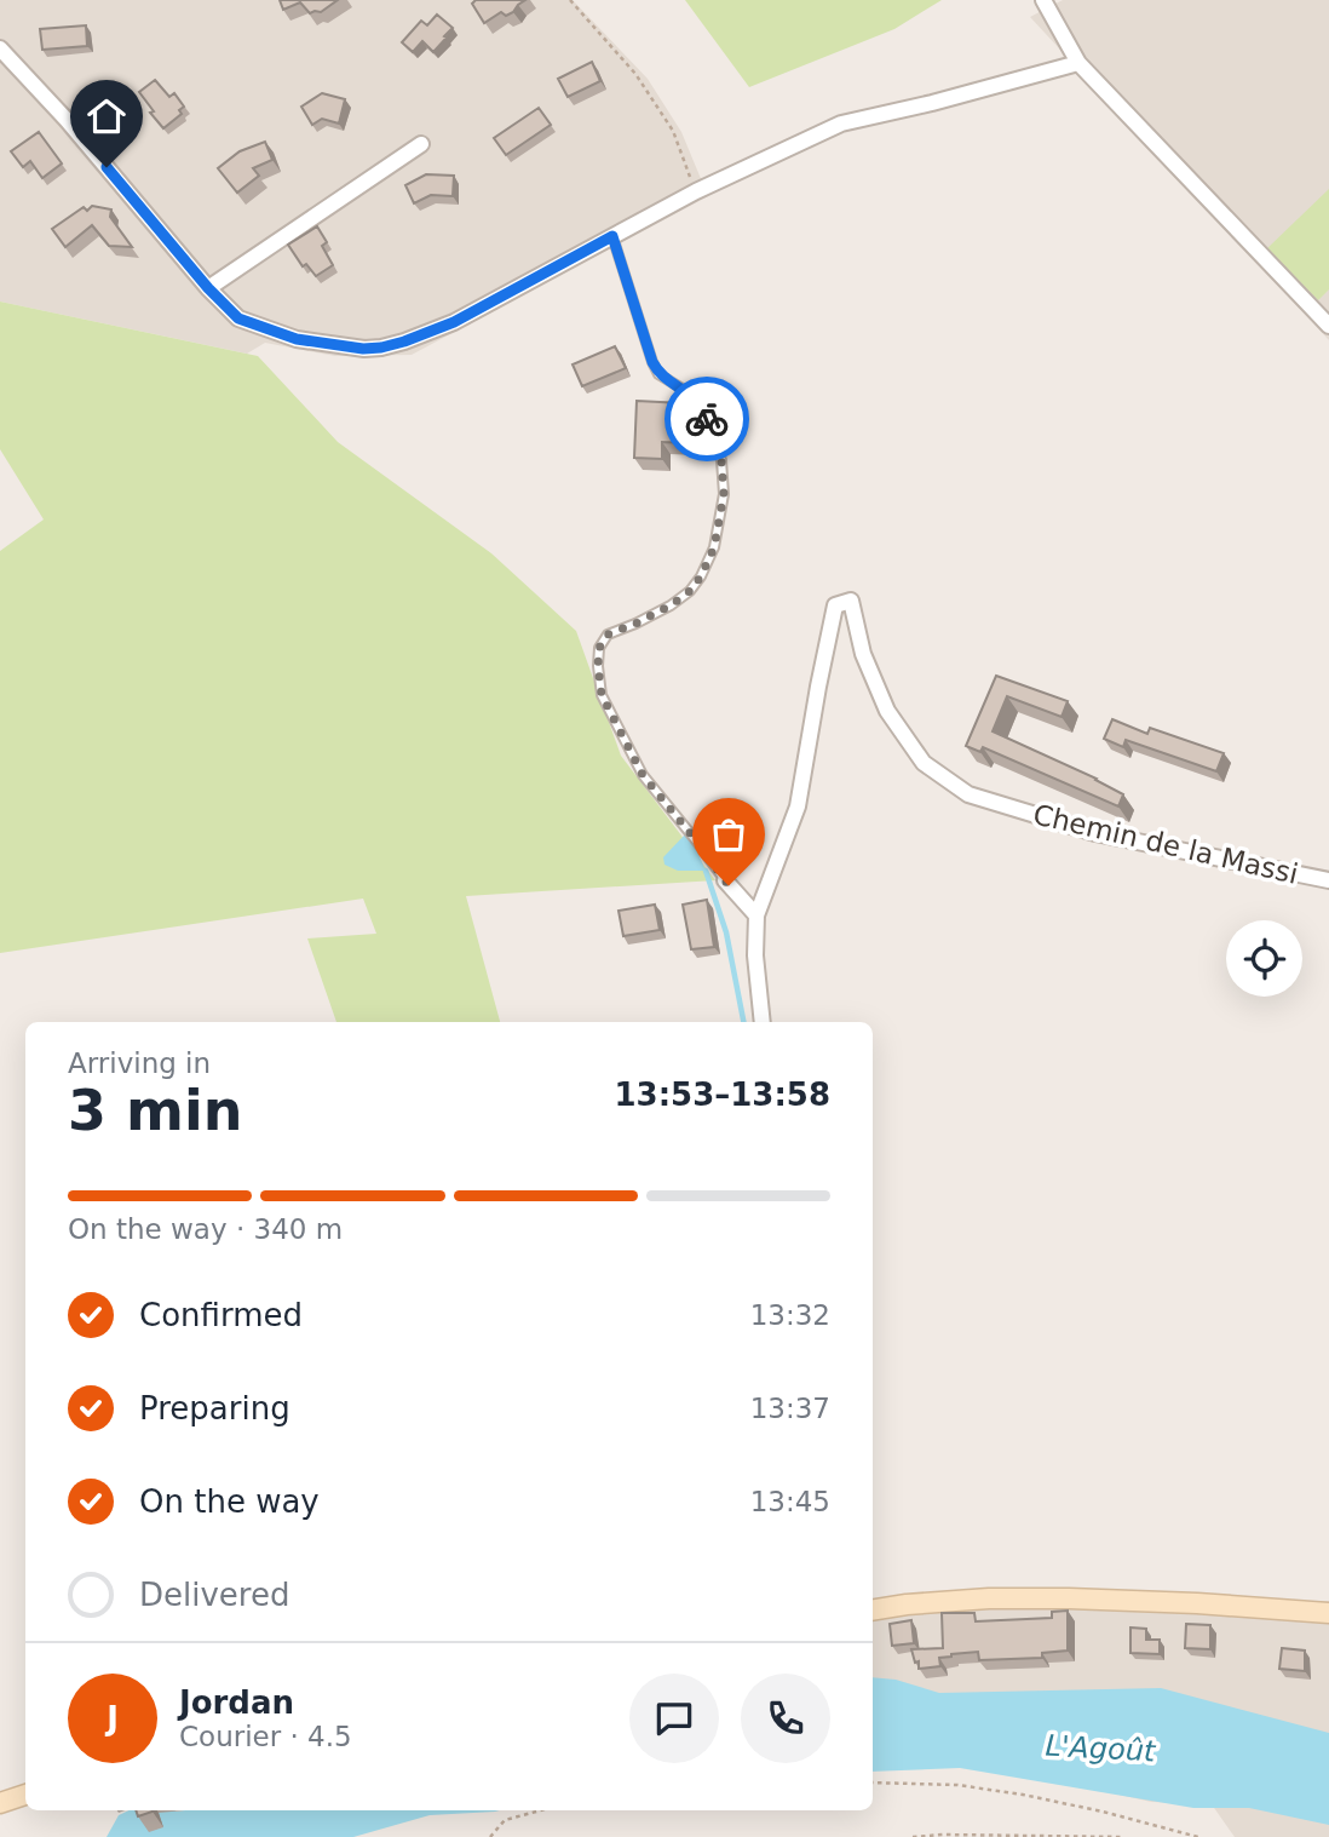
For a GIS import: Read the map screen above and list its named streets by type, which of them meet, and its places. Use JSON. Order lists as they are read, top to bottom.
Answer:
{
  "streets": {
    "street": ["Chemin de la Massi"]
  },
  "water": ["L'Agoût"],
  "page": {
    "heading": ["3 min", "Arriving in", "13:53–13:58"],
    "panel": ["Jordan", "Courier · 4.5"],
    "bar": "On the way · 340 m",
    "list": [
      ["Confirmed", "13:32"],
      ["Preparing", "13:37"],
      ["On the way", "13:45"],
      "Delivered"
    ],
    "round": "J"
  }
}
